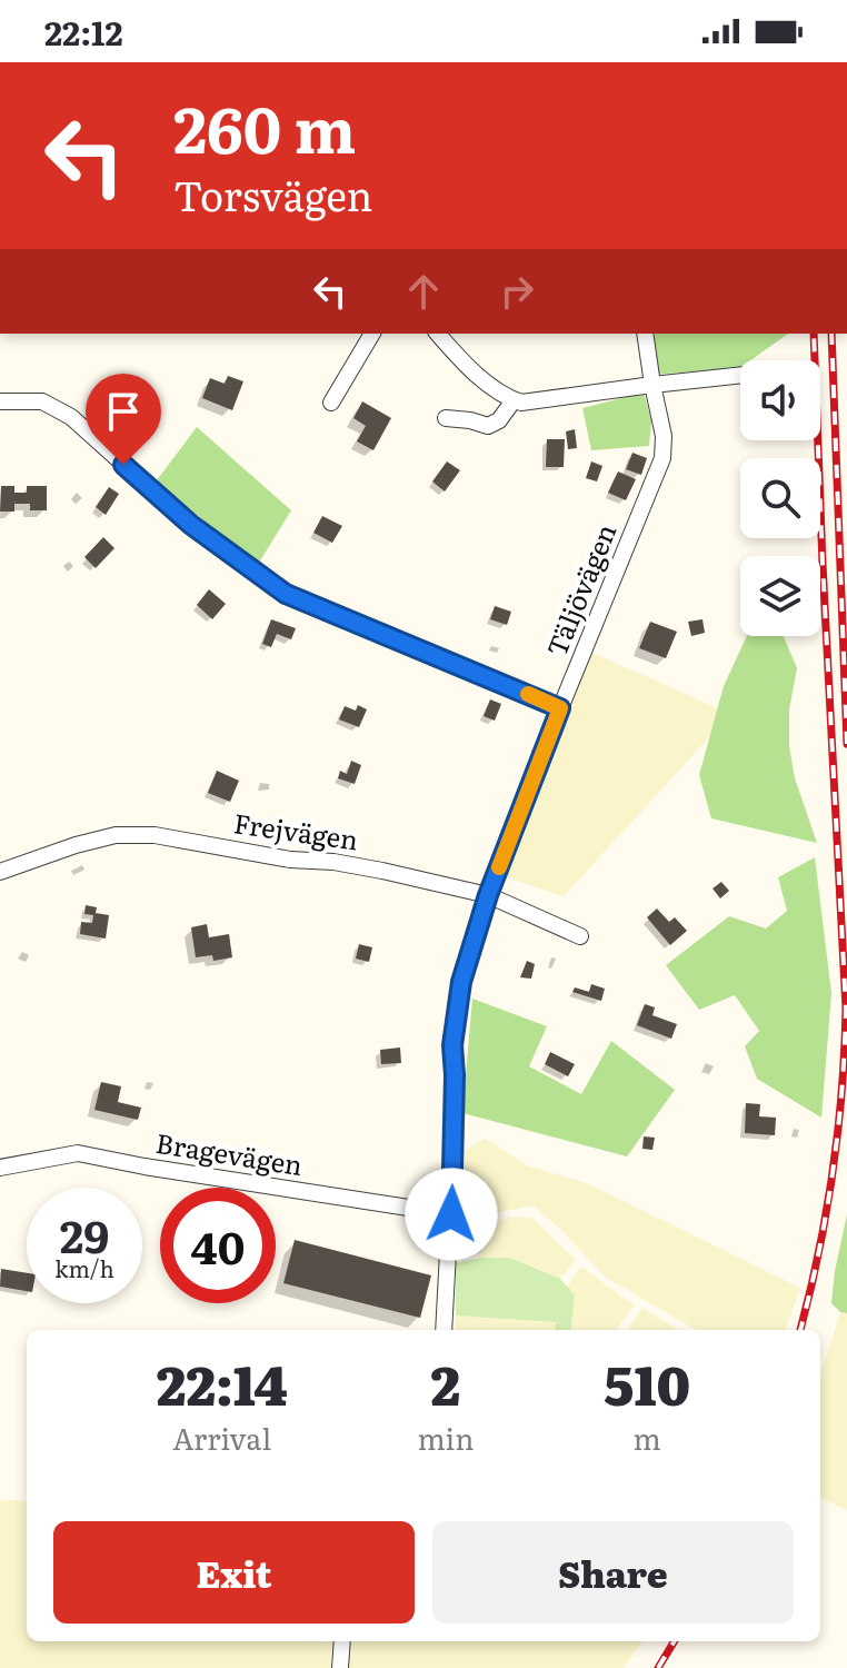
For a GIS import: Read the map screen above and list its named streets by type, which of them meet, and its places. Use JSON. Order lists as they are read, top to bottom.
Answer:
{
  "streets": {
    "street": ["Täljövägen", "Frejvägen", "Bragevägen"]
  },
  "crossings": [
    ["Täljövägen", "Frejvägen"],
    ["Täljövägen", "Bragevägen"]
  ],
  "page": {
    "status": "22:12",
    "turn": ["260 m", "Torsvägen"],
    "speed": "29 km/h",
    "limit": "40",
    "eta": [
      "22:14",
      "Arrival",
      "2",
      "min",
      "510",
      "m"
    ],
    "buttons": ["Exit", "Share"]
  }
}
